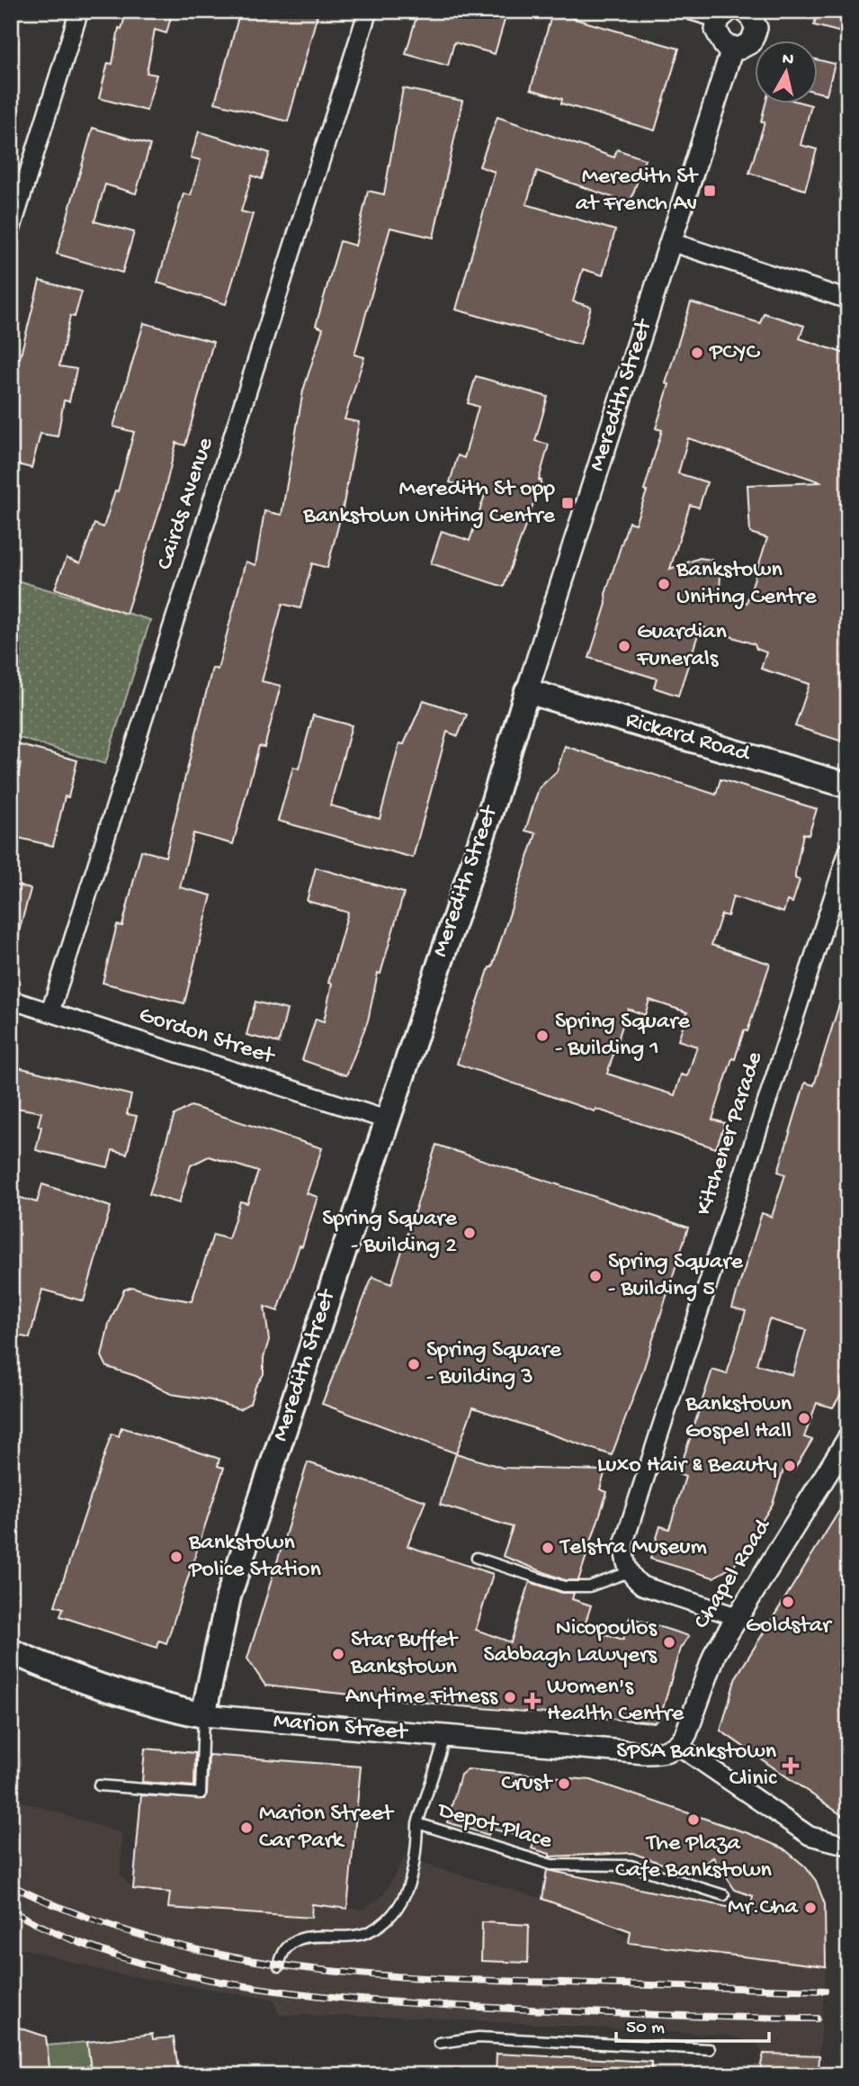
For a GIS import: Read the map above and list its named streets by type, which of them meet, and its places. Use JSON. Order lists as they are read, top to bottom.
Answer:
{
  "streets": {
    "main road": ["Meredith Street", "Rickard Road", "Marion Street"],
    "street": [
      "Cairds Avenue",
      "Gordon Street",
      "Kitchener Parade",
      "Chapel Road"
    ],
    "lane": ["Depot Place"]
  },
  "crossings": [
    ["Meredith Street", "Rickard Road"],
    ["Meredith Street", "Gordon Street"],
    ["Meredith Street", "Marion Street"],
    ["Cairds Avenue", "Gordon Street"],
    ["Chapel Road", "Marion Street"],
    ["Marion Street", "Depot Place"]
  ],
  "places": {
    "transit": ["Meredith St at French Av", "Meredith St opp Bankstown Uniting Centre"],
    "other": [
      "PCYC",
      "Bankstown Uniting Centre",
      "Guardian Funerals",
      "Spring Square - Building 1",
      "Spring Square - Building 2",
      "Spring Square - Building 5",
      "Spring Square - Building 3",
      "Bankstown Gospel Hall",
      "Luxo Hair & Beauty",
      "Telstra Museum",
      "Bankstown Police Station",
      "Goldstar",
      "Nicopoulos Sabbagh Lawyers",
      "Star Buffet Bankstown",
      "Anytime Fitness",
      "Crust",
      "The Plaza Cafe Bankstown",
      "Marion Street Car Park",
      "Mr.Cha"
    ],
    "health": ["Women's Health Centre", "SPSA Bankstown Clinic"]
  },
  "scale_bar": "50 m",
  "north": "top"
}
